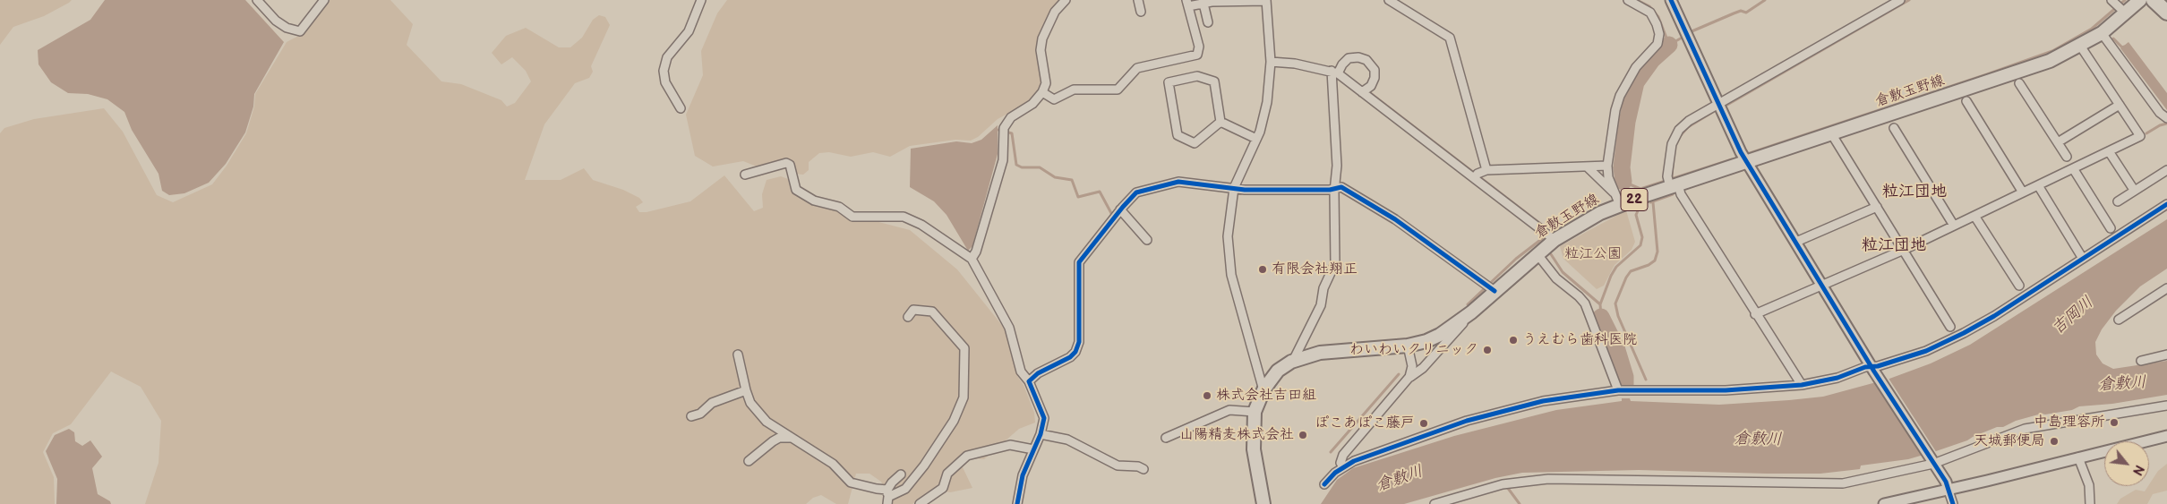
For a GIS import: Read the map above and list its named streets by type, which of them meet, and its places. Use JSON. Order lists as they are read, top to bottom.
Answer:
{
  "streets": {
    "main road": ["倉敷玉野線", "22"]
  },
  "districts": ["粒江団地", "粒江団地"],
  "water": ["吉岡川", "倉敷川"],
  "parks": ["粒江公園"],
  "places": [
    "有限会社翔正",
    "うえむら歯科医院",
    "わいわいクリニック",
    "株式会社吉田組",
    "中島理容所",
    "ぽこあぽこ藤戸",
    "山陽精麦株式会社",
    "天城郵便局"
  ],
  "north": "bottom right"
}
